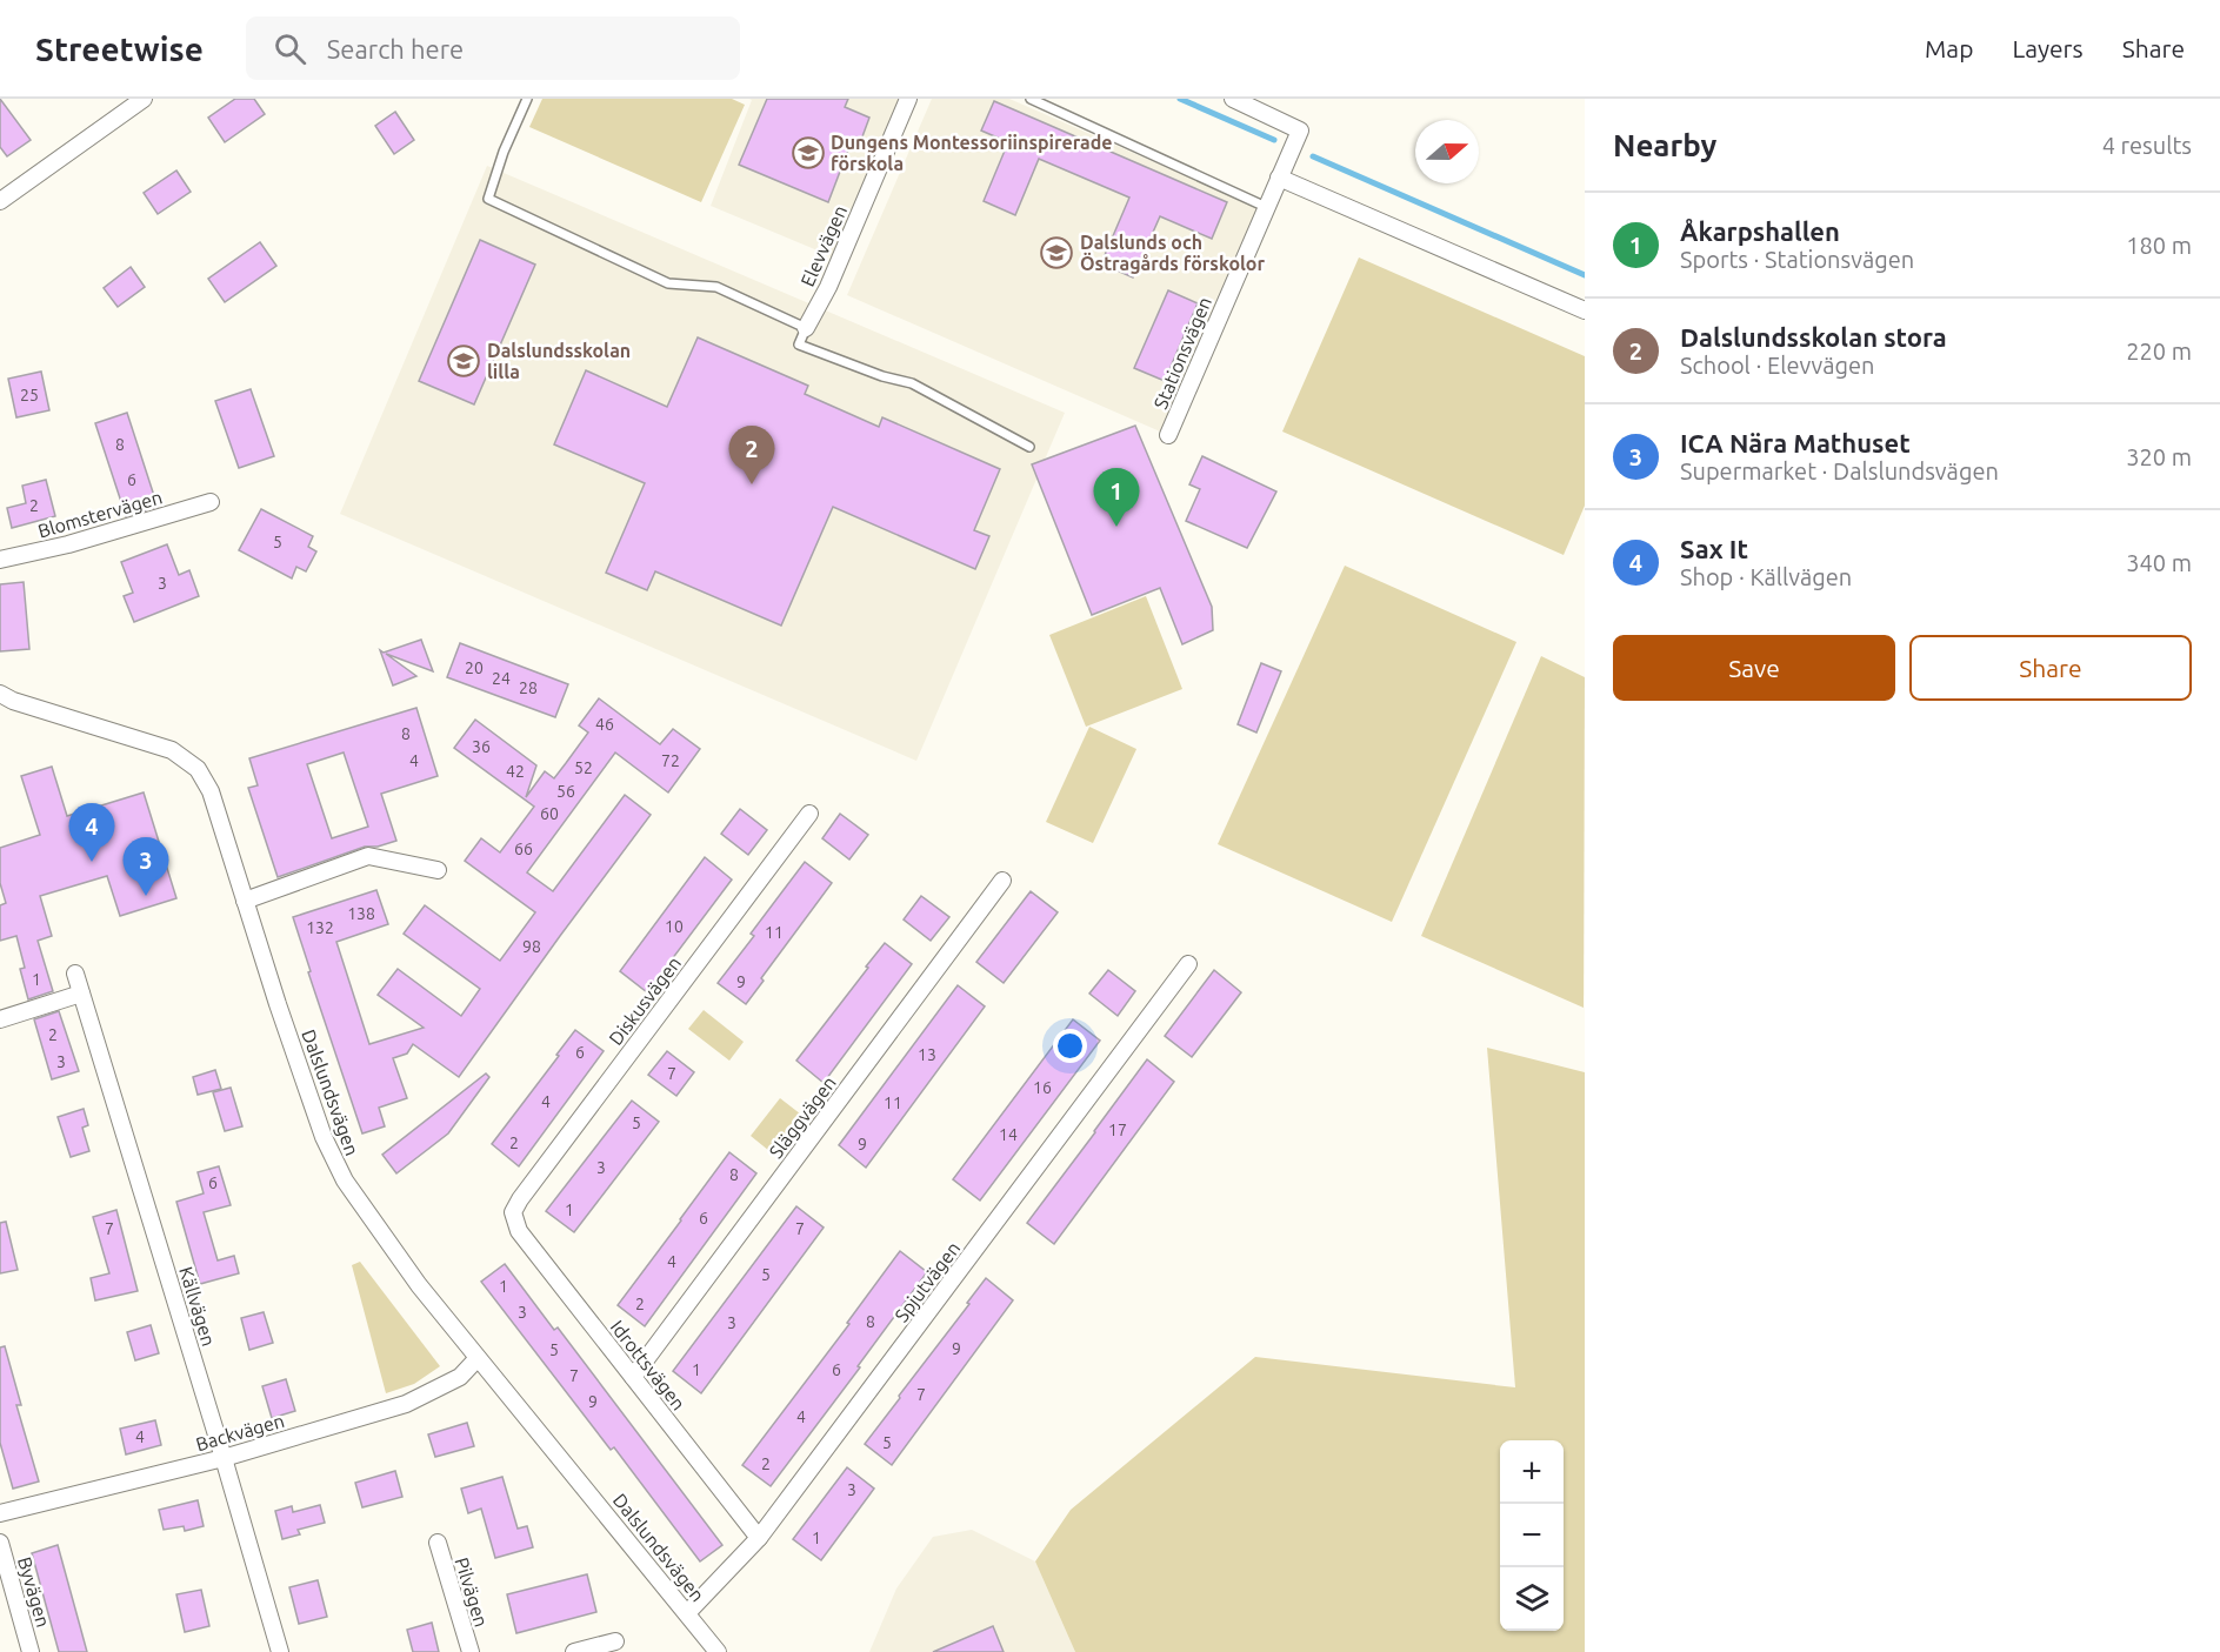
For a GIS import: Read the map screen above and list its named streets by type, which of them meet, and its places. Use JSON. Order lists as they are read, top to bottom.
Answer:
{
  "streets": {
    "street": [
      "Elevvägen",
      "Stationsvägen",
      "Blomstervägen",
      "Diskusvägen",
      "Dalslundsvägen",
      "Släggvägen",
      "Spjutvägen",
      "Källvägen",
      "Idrottsvägen",
      "Backvägen",
      "Byvägen",
      "Pilvägen"
    ]
  },
  "crossings": [
    ["Diskusvägen", "Idrottsvägen"],
    ["Dalslundsvägen", "Spjutvägen"],
    ["Dalslundsvägen", "Backvägen"],
    ["Släggvägen", "Idrottsvägen"],
    ["Spjutvägen", "Idrottsvägen"],
    ["Källvägen", "Backvägen"]
  ],
  "places": {
    "school or university": ["Dungens Montessoriinspirerade förskola", "Dalslunds och Östragårds förskolor", "Dalslundsskolan lilla"]
  },
  "house_numbers": [
    "25",
    "8",
    "6",
    "2",
    "5",
    "3",
    "20",
    "24",
    "28",
    "46",
    "8",
    "36",
    "4",
    "72",
    "52",
    "42",
    "56",
    "60",
    "66",
    "138",
    "10",
    "132",
    "11",
    "98",
    "1",
    "9",
    "2",
    "6",
    "13",
    "3",
    "7",
    "16",
    "4",
    "11",
    "5",
    "17",
    "14",
    "2",
    "9",
    "3",
    "8",
    "6",
    "1",
    "6",
    "7",
    "7",
    "4",
    "5",
    "1",
    "2",
    "3",
    "8",
    "3",
    "9",
    "5",
    "1",
    "6",
    "7",
    "7",
    "9",
    "4",
    "4",
    "5",
    "2",
    "3",
    "1"
  ],
  "north": "right",
  "page": {
    "header": "Streetwise",
    "search": "Search here",
    "nav": ["Map", "Layers", "Share"],
    "heading": ["Nearby", "4 results"],
    "list": [
      {
        "mark": "1",
        "name": "Åkarpshallen",
        "note": "Sports · Stationsvägen",
        "value": "180 m"
      },
      {
        "mark": "2",
        "name": "Dalslundsskolan stora",
        "note": "School · Elevvägen",
        "value": "220 m"
      },
      {
        "mark": "3",
        "name": "ICA Nära Mathuset",
        "note": "Supermarket · Dalslundsvägen",
        "value": "320 m"
      },
      {
        "mark": "4",
        "name": "Sax It",
        "note": "Shop · Källvägen",
        "value": "340 m"
      }
    ],
    "pins": [
      "2",
      "1",
      "4",
      "3"
    ],
    "buttons": ["Save", "Share"],
    "map_buttons": ["+", "−"]
  }
}
